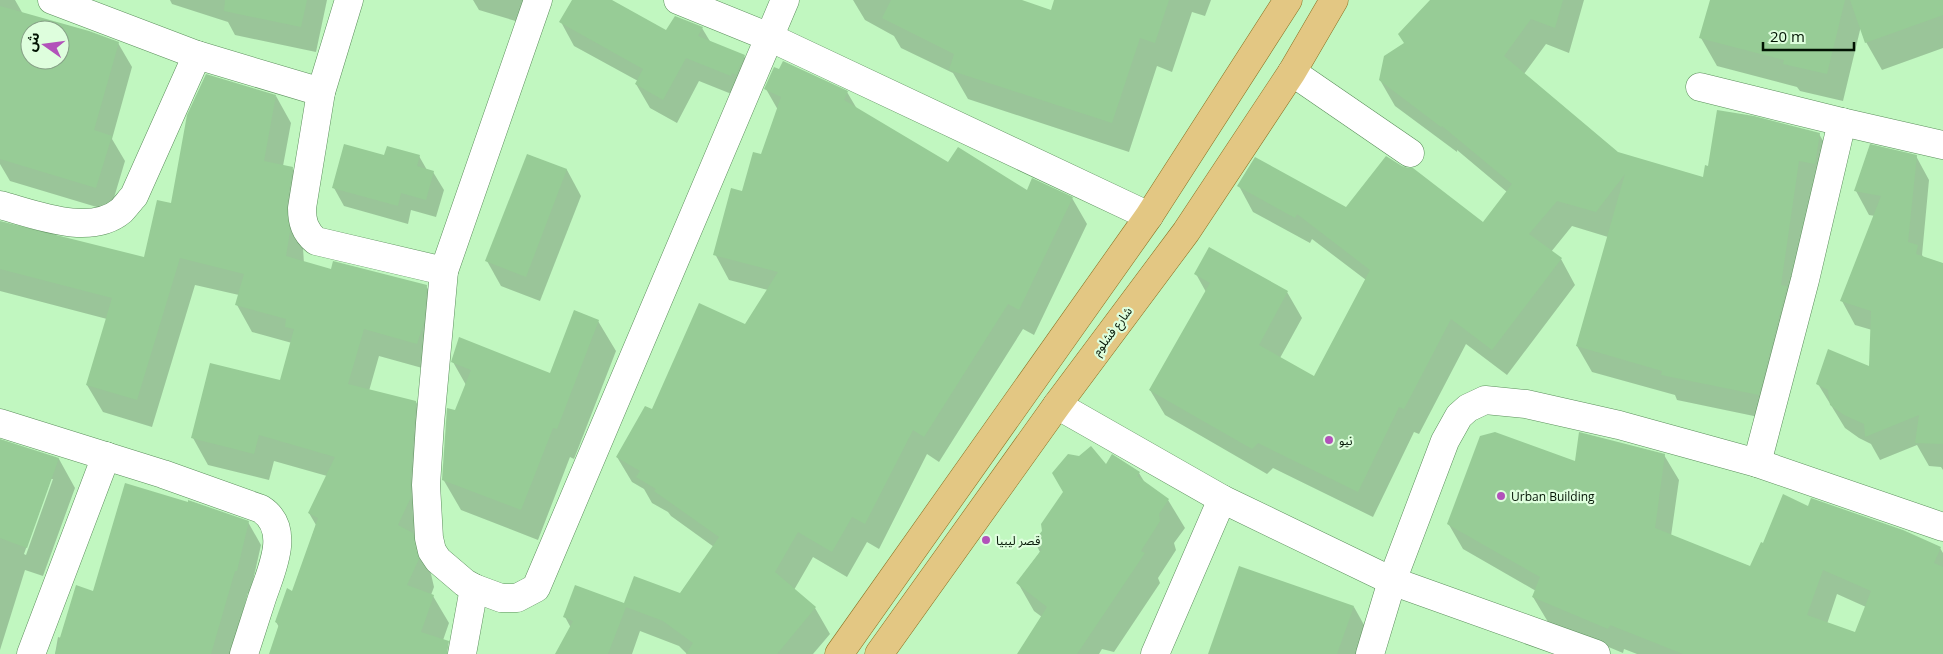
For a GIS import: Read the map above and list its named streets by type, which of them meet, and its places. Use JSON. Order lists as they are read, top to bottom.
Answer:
{
  "streets": {
    "main road": ["شارع فشلوم"]
  },
  "places": ["نيو", "Urban Building", "قصر ليبيا"],
  "scale_bar": "20 m",
  "north": "left"
}
